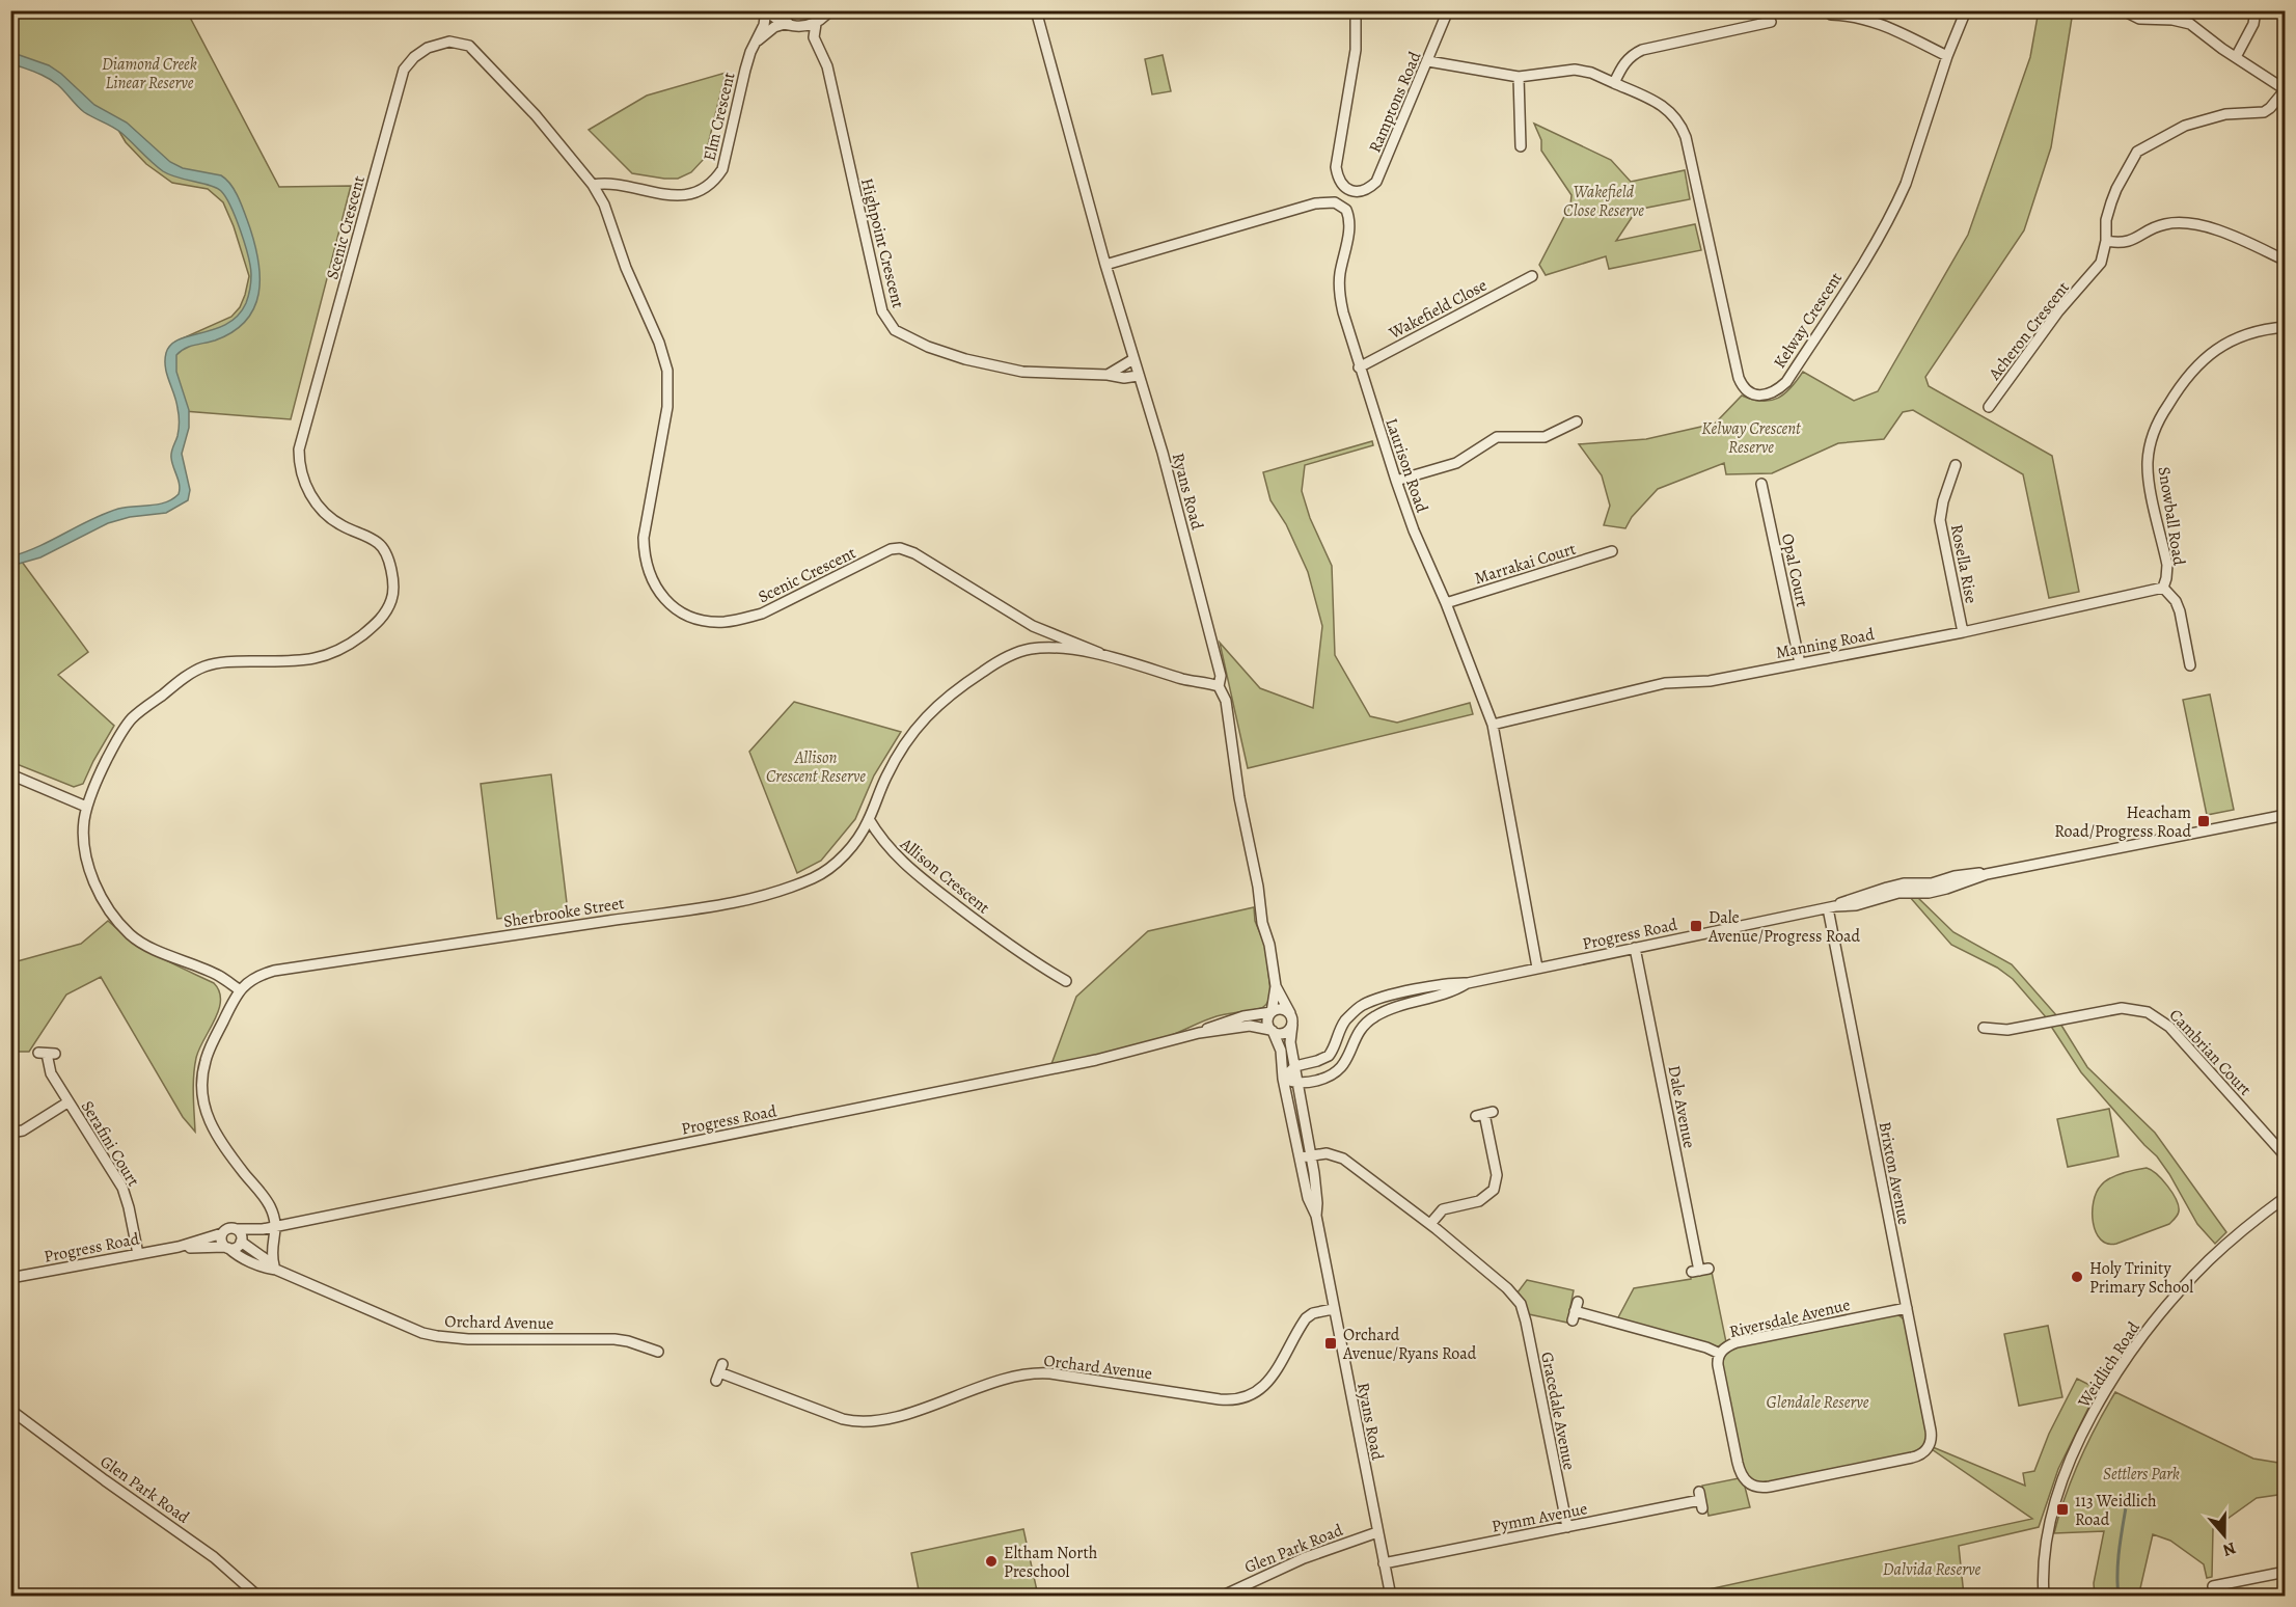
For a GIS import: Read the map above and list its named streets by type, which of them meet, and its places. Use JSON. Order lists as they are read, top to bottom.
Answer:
{
  "streets": {
    "street": [
      "Ramptons Road",
      "Elm Crescent",
      "Scenic Crescent",
      "Highpoint Crescent",
      "Wakefield Close",
      "Kelway Crescent",
      "Acheron Crescent",
      "Laurison Road",
      "Ryans Road",
      "Snowball Road",
      "Marrakai Court",
      "Rosella Rise",
      "Opal Court",
      "Manning Road",
      "Allison Crescent",
      "Sherbrooke Street",
      "Progress Road",
      "Cambrian Court",
      "Dale Avenue",
      "Serafini Court",
      "Brixton Avenue",
      "Riversdale Avenue",
      "Orchard Avenue",
      "Weidlich Road",
      "Gracedale Avenue",
      "Glen Park Road",
      "Pymm Avenue"
    ]
  },
  "crossings": [
    ["Ramptons Road", "Kelway Crescent"],
    ["Elm Crescent", "Scenic Crescent"],
    ["Scenic Crescent", "Sherbrooke Street"],
    ["Highpoint Crescent", "Ryans Road"],
    ["Wakefield Close", "Laurison Road"],
    ["Laurison Road", "Ryans Road"],
    ["Laurison Road", "Marrakai Court"],
    ["Laurison Road", "Manning Road"],
    ["Laurison Road", "Progress Road"],
    ["Ryans Road", "Progress Road"],
    ["Ryans Road", "Orchard Avenue"],
    ["Ryans Road", "Glen Park Road"],
    ["Ryans Road", "Pymm Avenue"],
    ["Snowball Road", "Manning Road"],
    ["Rosella Rise", "Manning Road"],
    ["Opal Court", "Manning Road"],
    ["Allison Crescent", "Sherbrooke Street"],
    ["Progress Road", "Dale Avenue"],
    ["Progress Road", "Serafini Court"],
    ["Progress Road", "Brixton Avenue"],
    ["Progress Road", "Orchard Avenue"],
    ["Brixton Avenue", "Riversdale Avenue"],
    ["Gracedale Avenue", "Pymm Avenue"]
  ],
  "parks": [
    "Diamond Creek Linear Reserve",
    "Wakefield Close Reserve",
    "Kelway Crescent Reserve",
    "Allison Crescent Reserve",
    "Glendale Reserve",
    "Settlers Park",
    "Dalvida Reserve"
  ],
  "places": {
    "transit": [
      "Heacham Road/Progress Road",
      "Dale Avenue/Progress Road",
      "Orchard Avenue/Ryans Road",
      "113 Weidlich Road"
    ],
    "other": ["Holy Trinity Primary School", "Eltham North Preschool"]
  },
  "north": "bottom"
}
